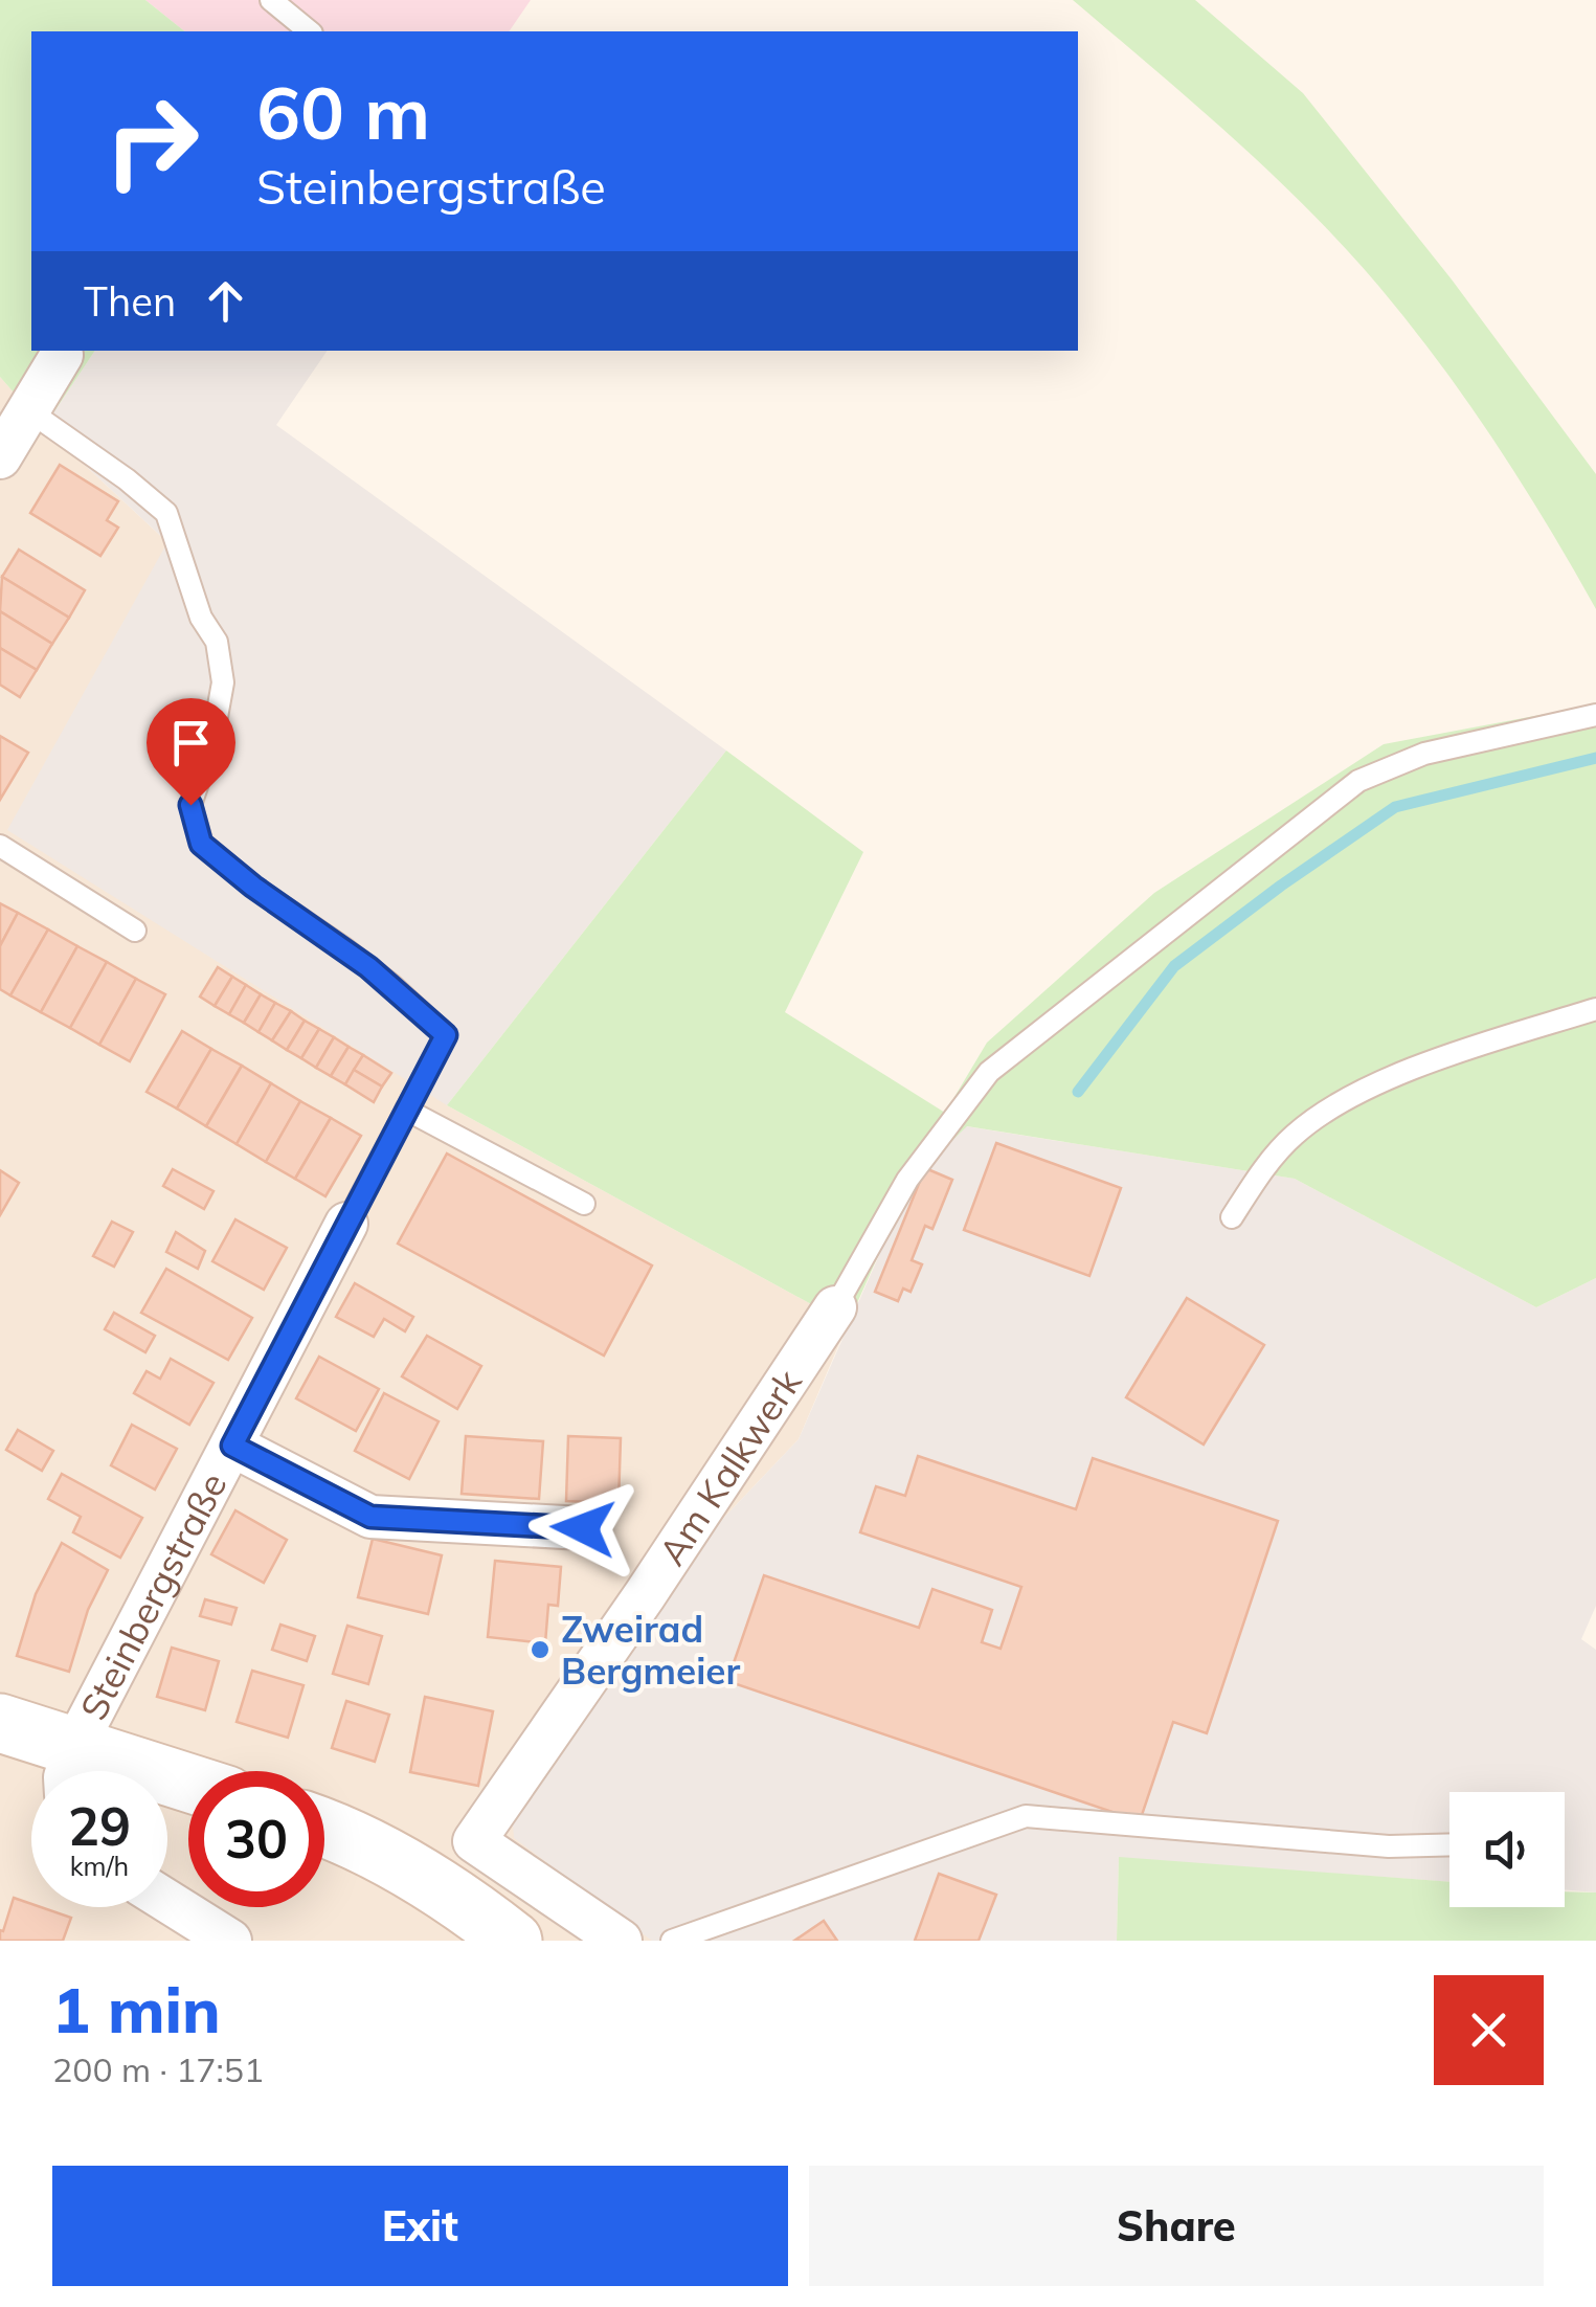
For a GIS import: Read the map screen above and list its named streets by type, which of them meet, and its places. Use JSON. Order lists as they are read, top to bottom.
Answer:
{
  "streets": {
    "street": ["Am Kalkwerk", "Steinbergstraße"]
  },
  "places": ["Zweirad Bergmeier"],
  "page": {
    "turn": ["60 m", "Steinbergstraße"],
    "then": "Then",
    "speed": "29 km/h",
    "limit": "30",
    "heading": ["1 min", "200 m · 17:51"],
    "buttons": ["Exit", "Share"]
  }
}
